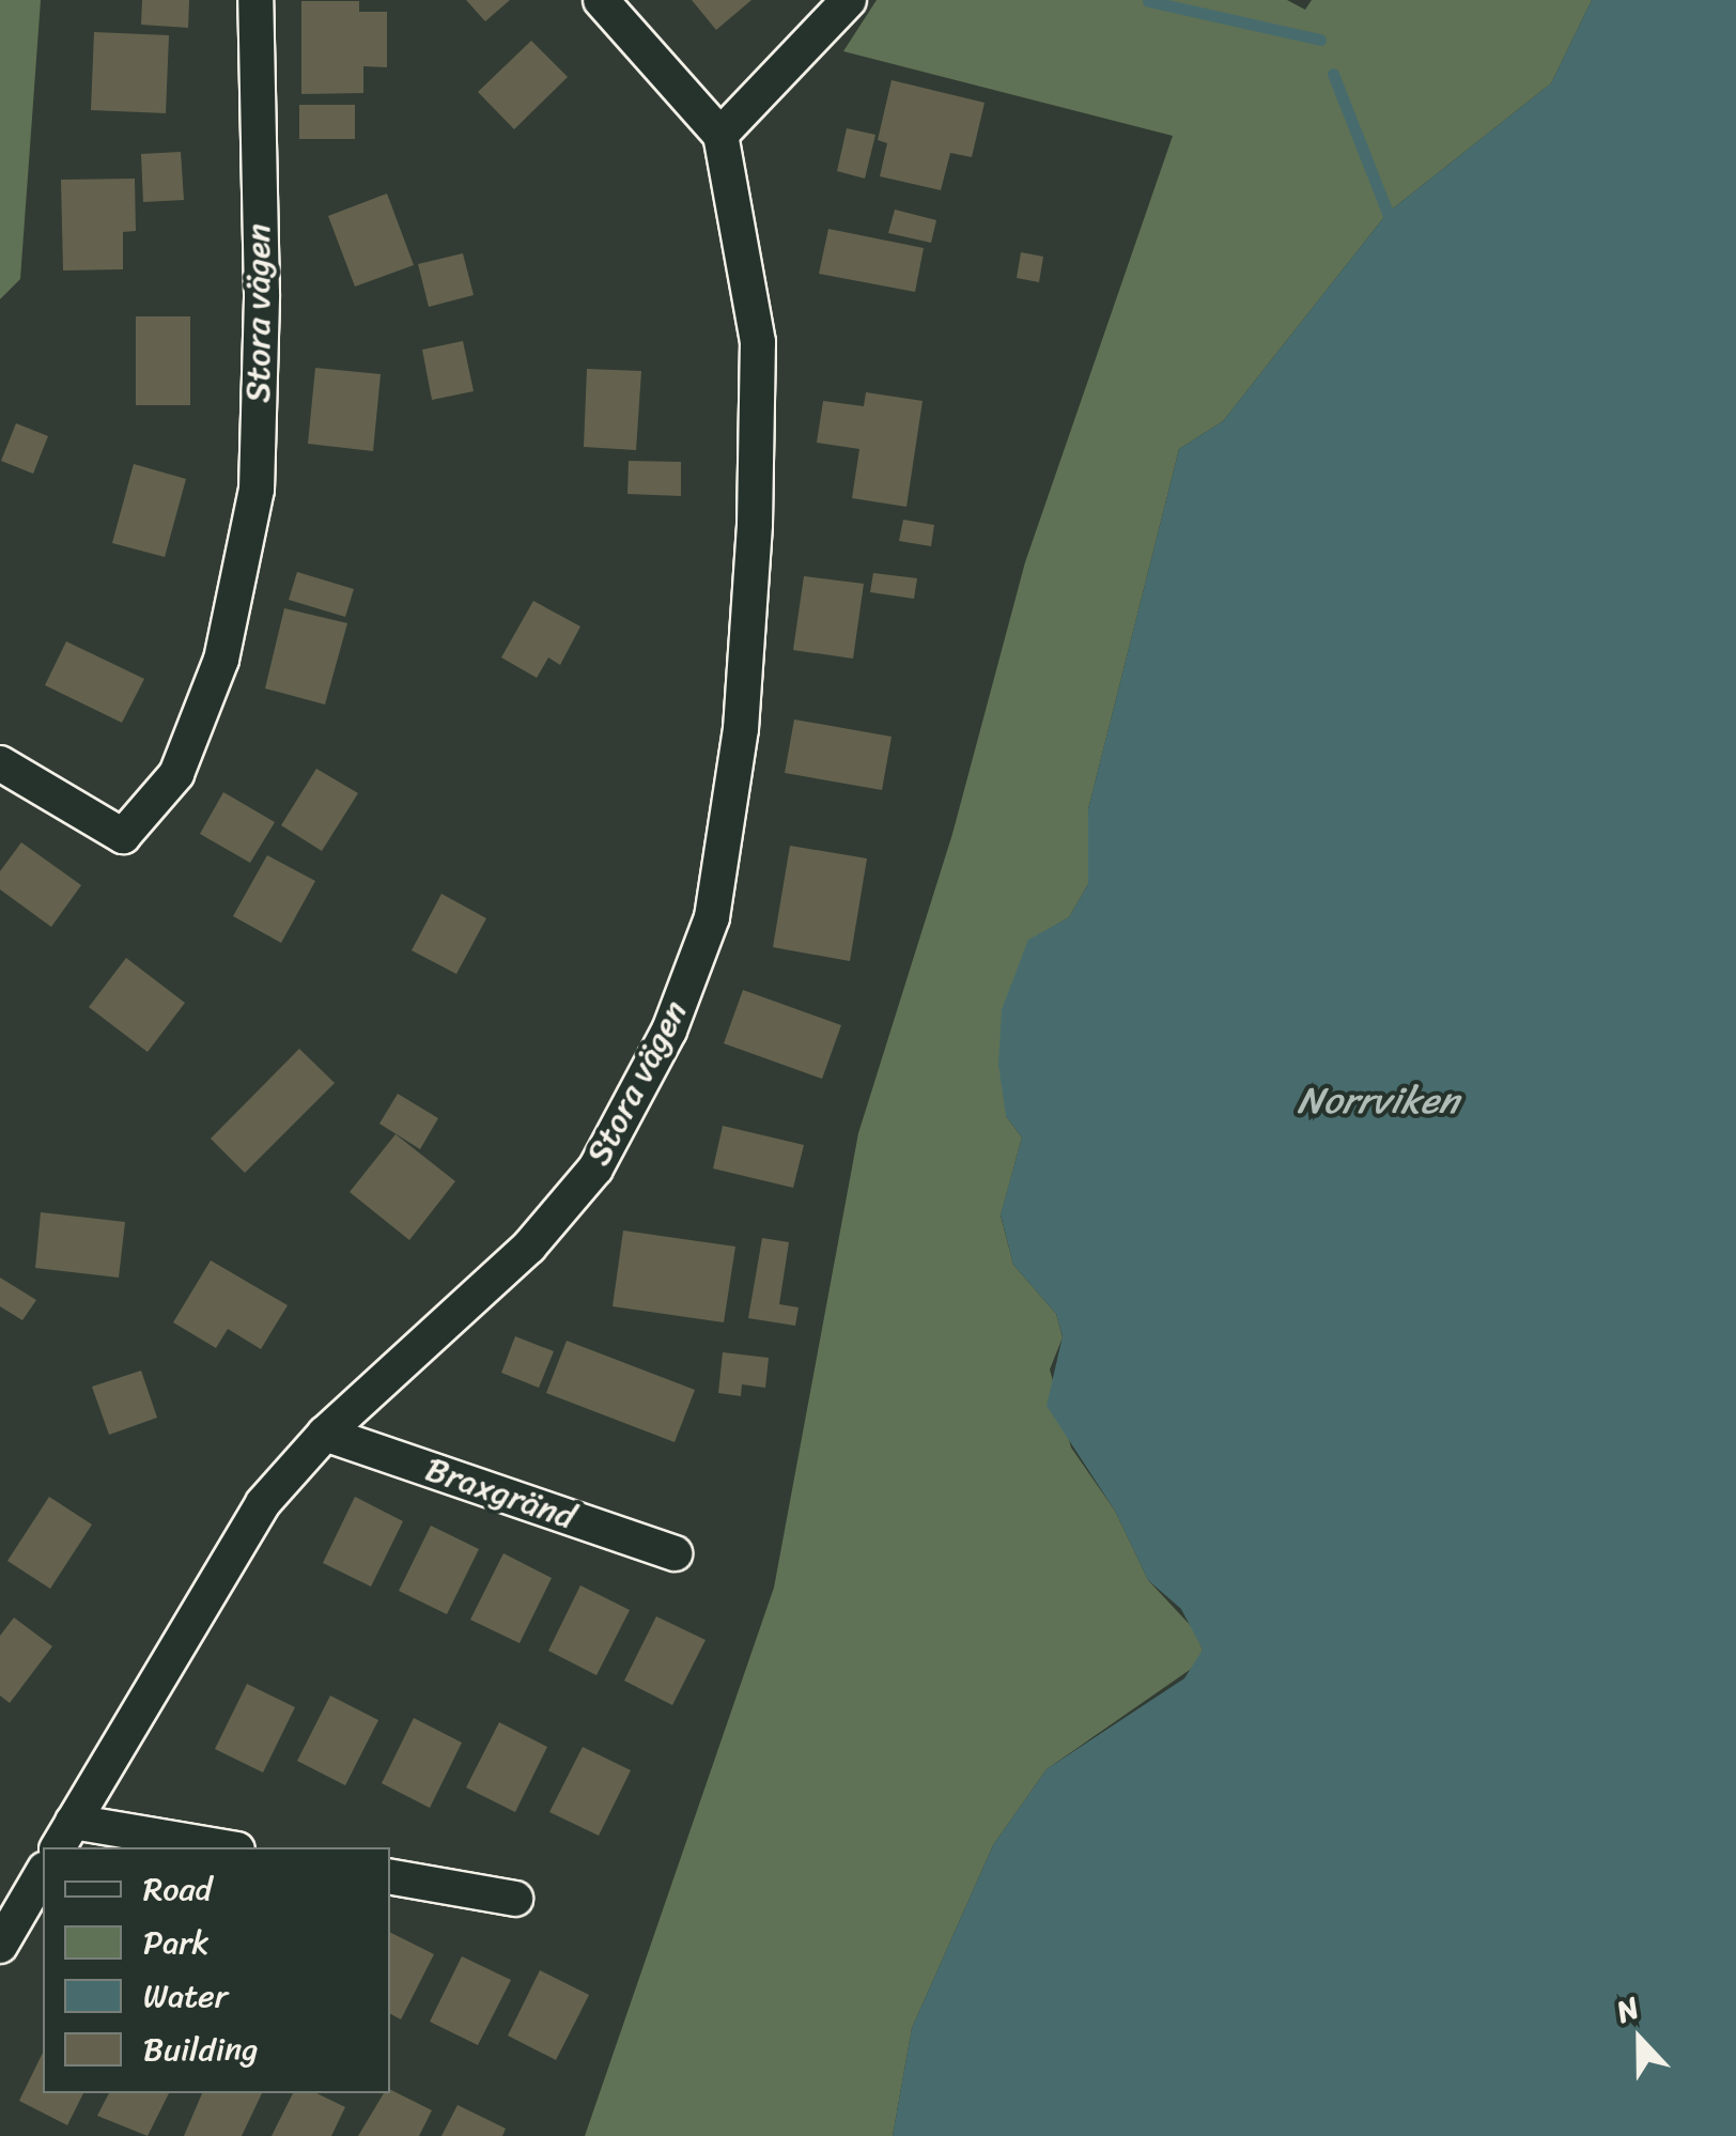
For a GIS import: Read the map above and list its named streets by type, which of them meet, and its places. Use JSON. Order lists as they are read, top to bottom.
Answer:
{
  "streets": {
    "street": ["Stora vägen", "Braxgränd"]
  },
  "crossings": [
    ["Stora vägen", "Braxgränd"]
  ],
  "water": ["Norrviken"],
  "legend": [
    "Road",
    "Park",
    "Water",
    "Building"
  ],
  "north": "top"
}
